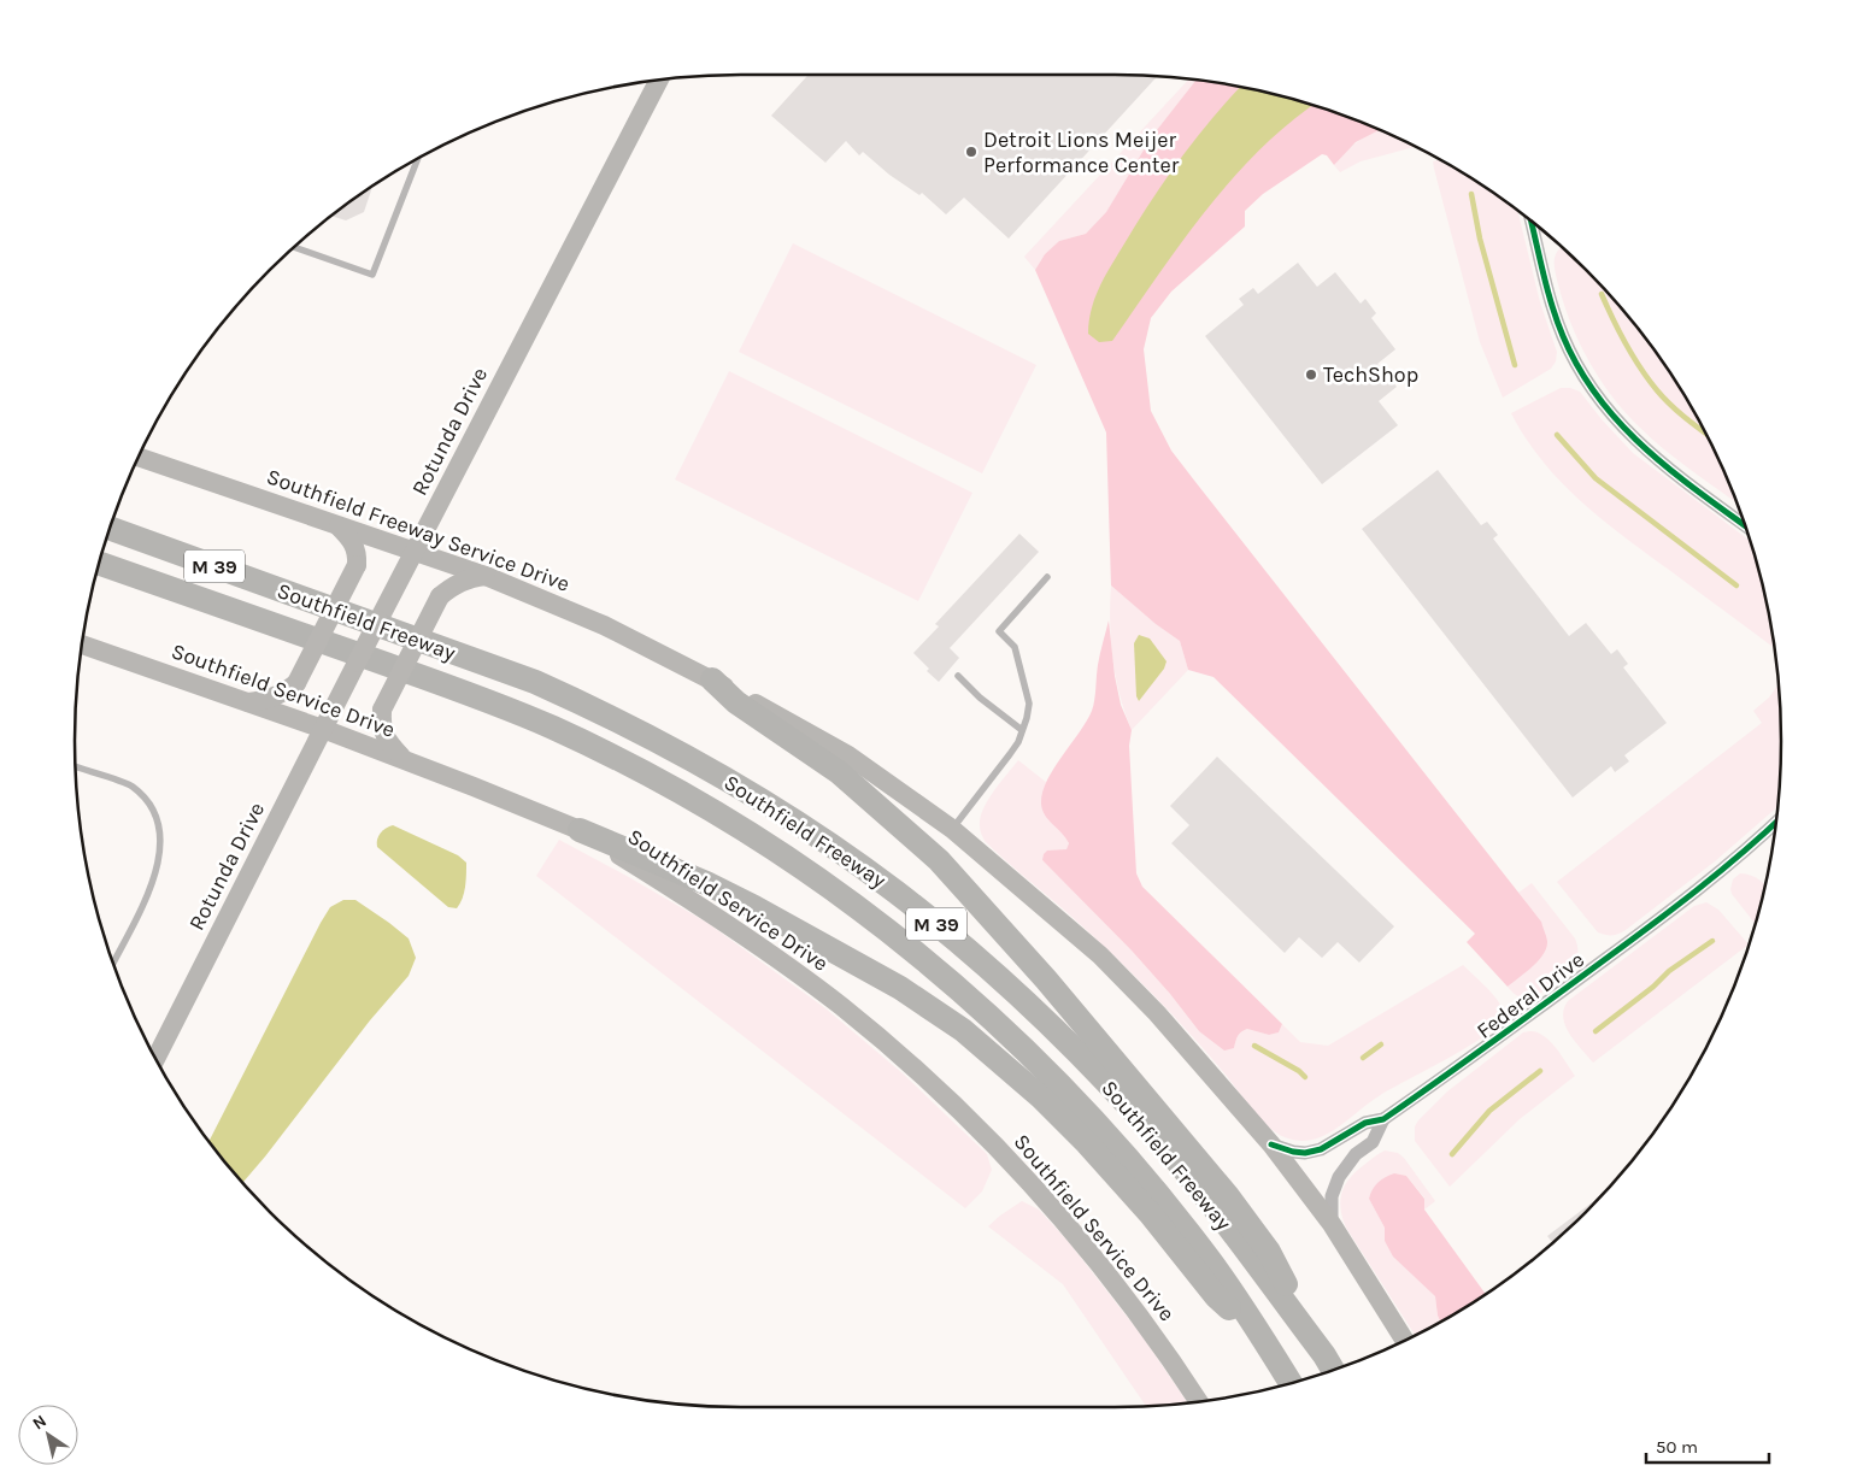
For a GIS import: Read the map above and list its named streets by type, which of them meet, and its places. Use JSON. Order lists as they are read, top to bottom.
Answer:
{
  "streets": {
    "highway": ["M 39", "Southfield Freeway"],
    "main road": ["Rotunda Drive", "Southfield Freeway Service Drive", "Southfield Service Drive"],
    "street": ["Federal Drive"]
  },
  "crossings": [
    ["Rotunda Drive", "Southfield Freeway Service Drive"],
    ["Rotunda Drive", "Southfield Service Drive"],
    ["Southfield Freeway Service Drive", "Federal Drive"]
  ],
  "places": ["Detroit Lions Meijer Performance Center", "TechShop"],
  "scale_bar": "50 m",
  "north": "top left"
}
